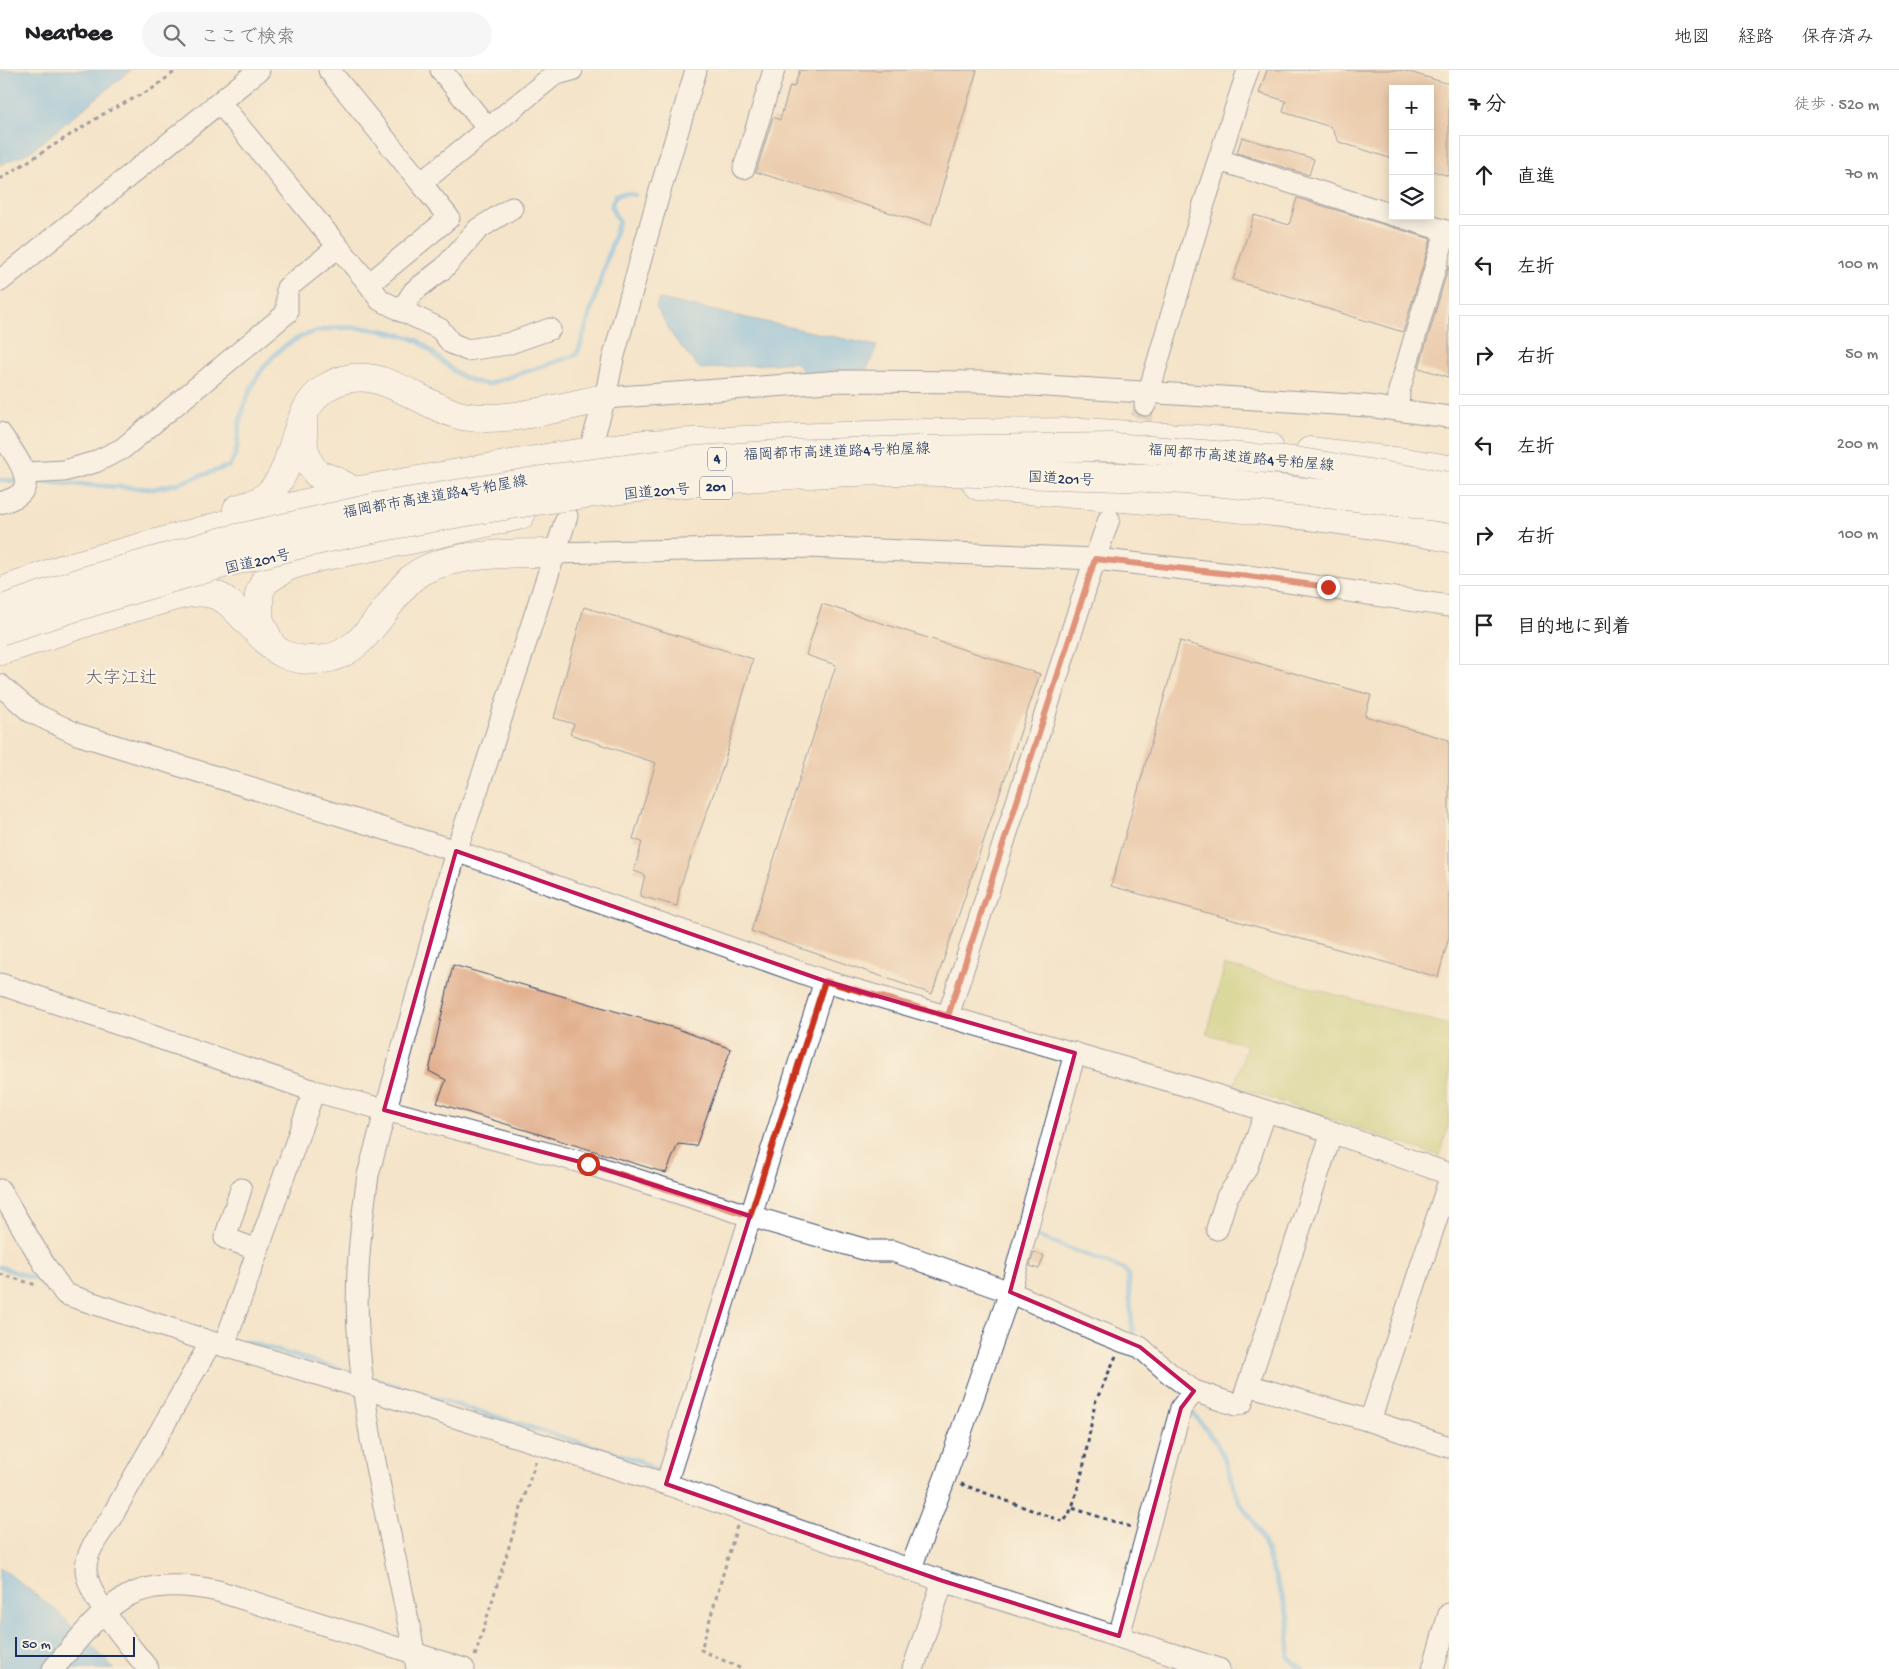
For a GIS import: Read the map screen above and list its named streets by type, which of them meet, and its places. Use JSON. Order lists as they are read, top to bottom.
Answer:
{
  "streets": {
    "highway": [
      "福岡都市高速道路4号粕屋線",
      "4",
      "国道201号",
      "201"
    ]
  },
  "districts": ["大字江辻"],
  "scale_bar": "50 m",
  "page": {
    "header": "Nearbee",
    "search": "ここで検索",
    "nav": ["地図", "経路", "保存済み"],
    "heading": ["7 分", "徒歩 · 520 m"],
    "map_buttons": ["+", "−"],
    "list": [
      ["直進", "70 m"],
      ["左折", "100 m"],
      ["右折", "50 m"],
      ["左折", "200 m"],
      ["右折", "100 m"],
      "目的地に到着"
    ],
    "scale": "50 m"
  }
}
